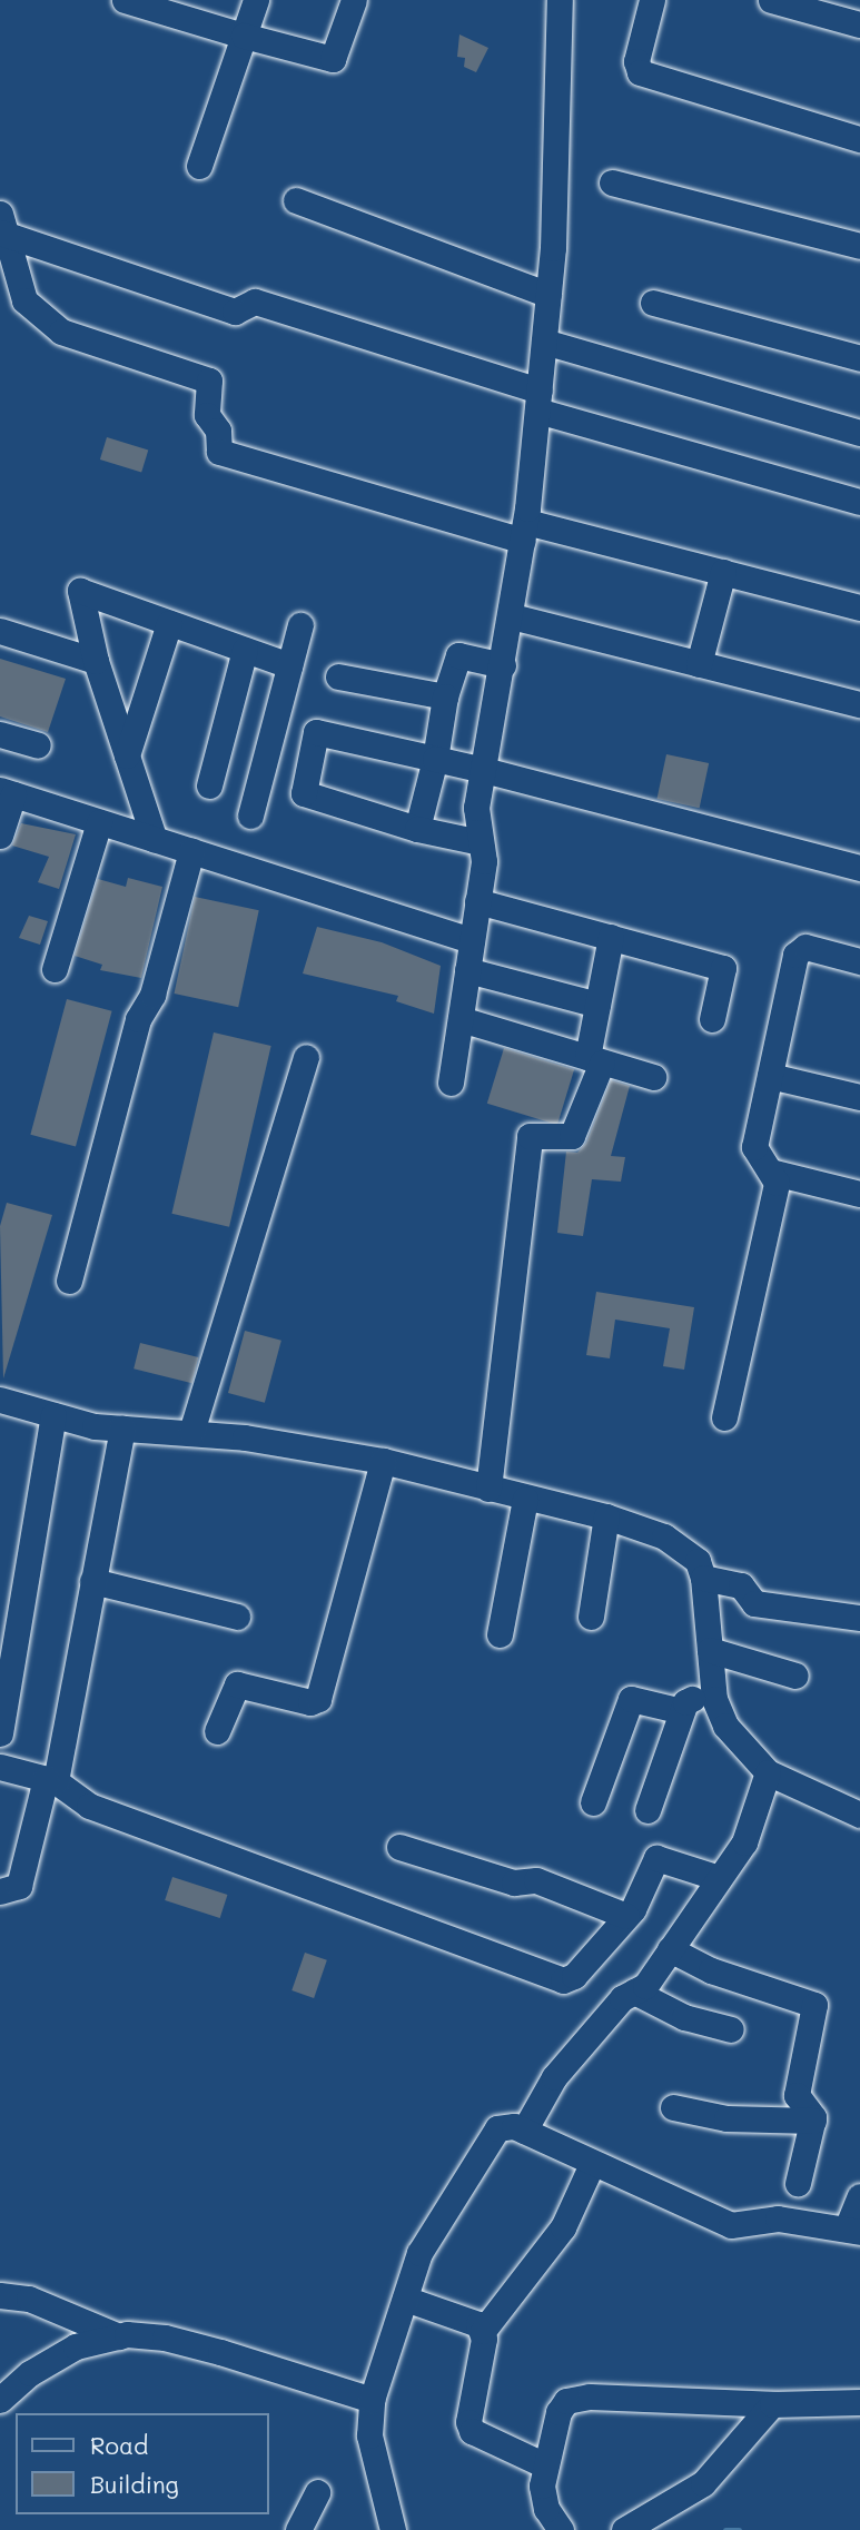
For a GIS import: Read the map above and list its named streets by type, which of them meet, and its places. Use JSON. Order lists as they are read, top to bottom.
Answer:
{
  "legend": ["Road", "Building"]
}
